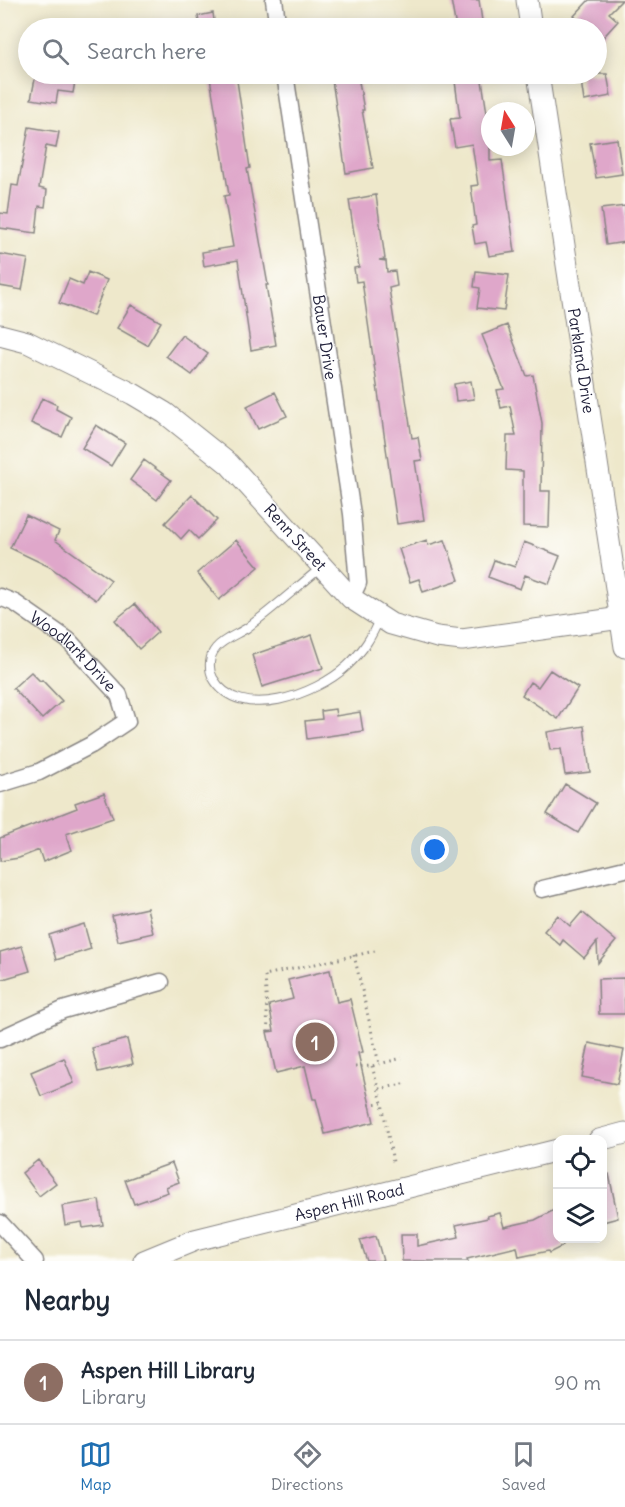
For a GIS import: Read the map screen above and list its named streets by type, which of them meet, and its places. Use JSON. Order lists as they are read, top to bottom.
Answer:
{
  "streets": {
    "street": [
      "Bauer Drive",
      "Parkland Drive",
      "Renn Street",
      "Woodlark Drive",
      "Aspen Hill Road"
    ]
  },
  "crossings": [
    ["Bauer Drive", "Renn Street"],
    ["Parkland Drive", "Renn Street"]
  ],
  "north": "top",
  "page": {
    "search": "Search here",
    "pins": "1",
    "heading": "Nearby",
    "list": [
      {
        "mark": "1",
        "name": "Aspen Hill Library",
        "note": "Library",
        "value": "90 m"
      }
    ],
    "nav": ["Map", "Directions", "Saved"]
  }
}
